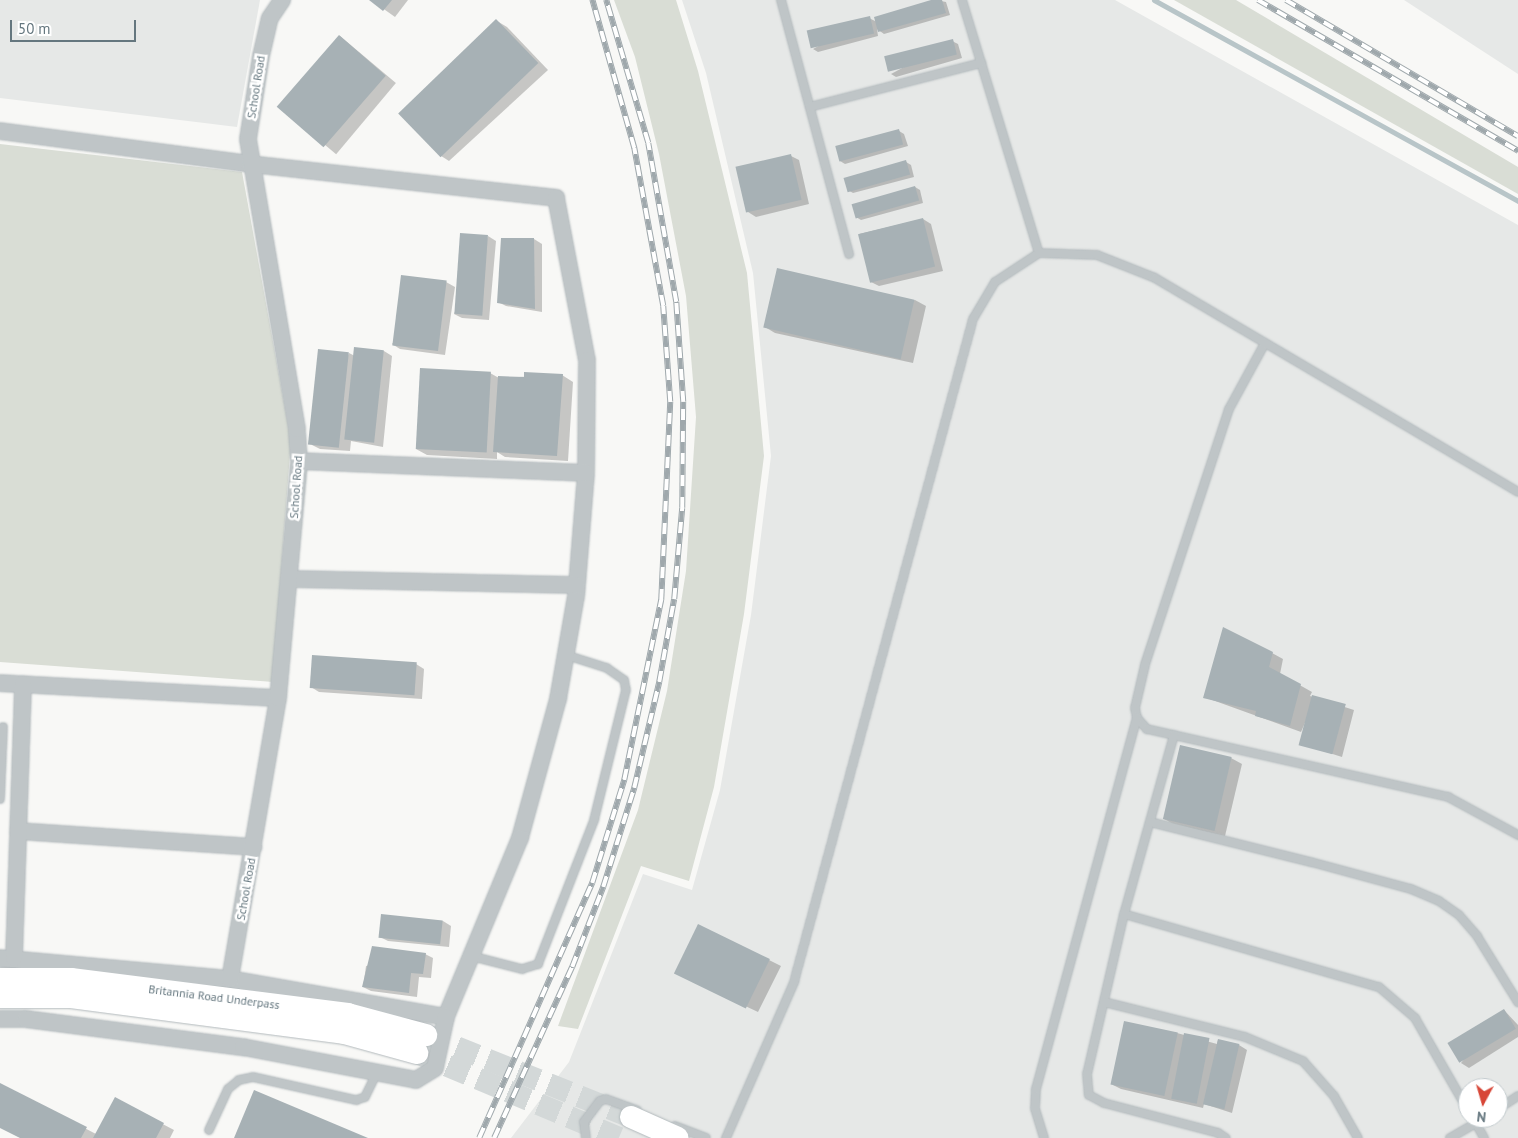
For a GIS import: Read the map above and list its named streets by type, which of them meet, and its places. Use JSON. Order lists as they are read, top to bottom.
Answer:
{
  "streets": {
    "main road": ["Britannia Road Underpass"],
    "street": ["School Road"]
  },
  "scale_bar": "50 m",
  "north": "bottom"
}
